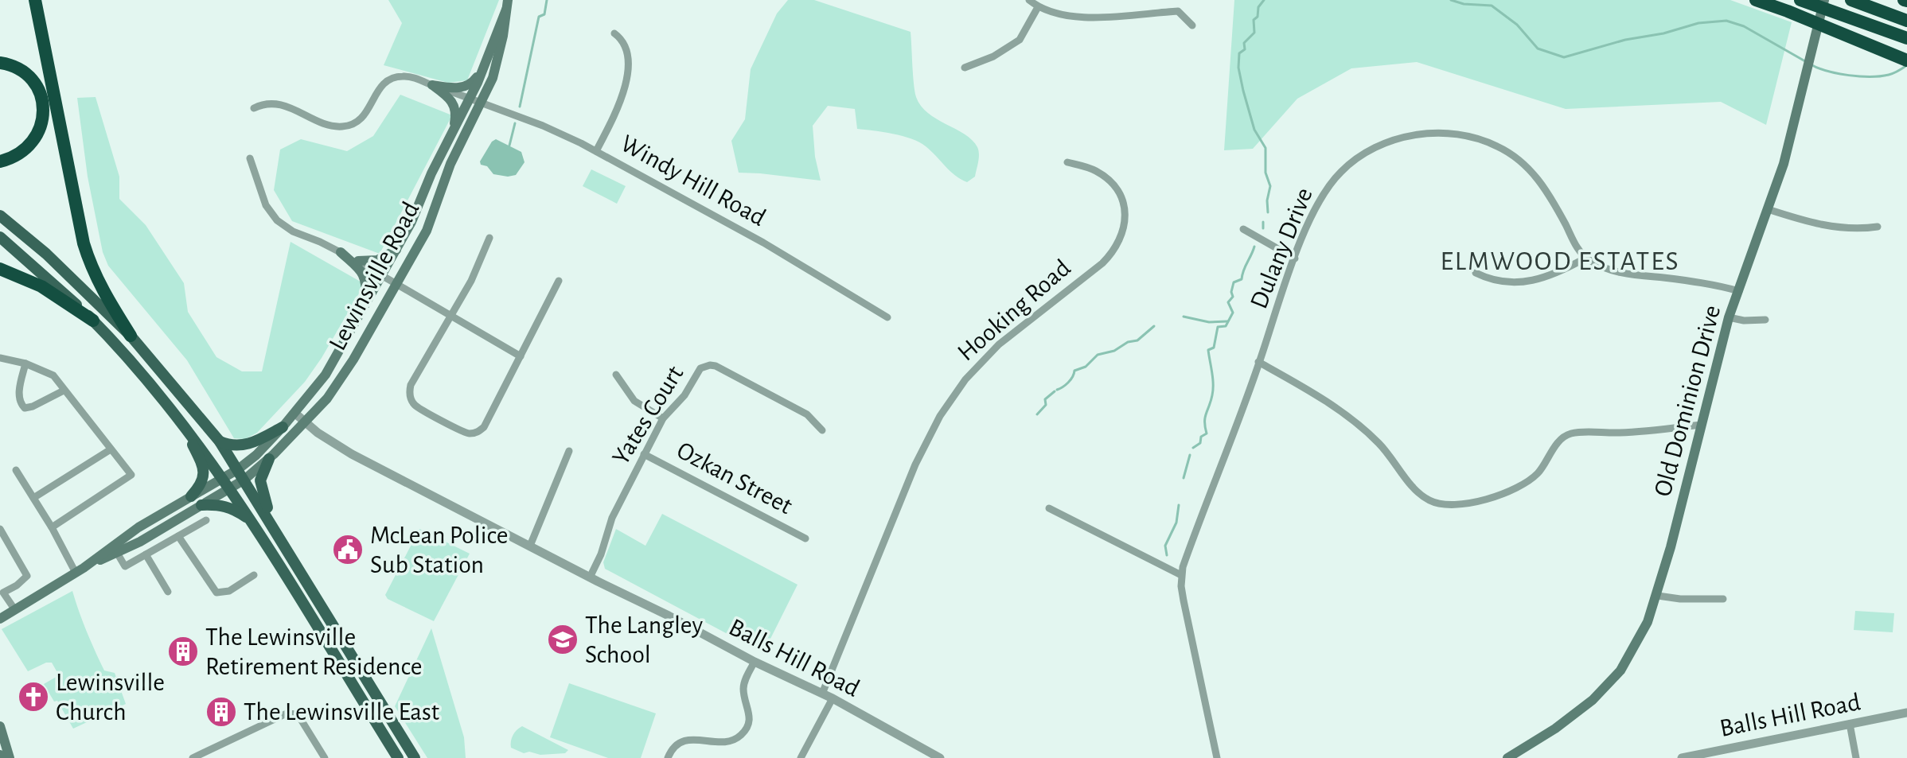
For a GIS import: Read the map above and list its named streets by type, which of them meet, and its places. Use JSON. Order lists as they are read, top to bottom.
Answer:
{
  "streets": {
    "main road": ["Lewinsville Road", "Old Dominion Drive"],
    "street": [
      "Windy Hill Road",
      "Dulany Drive",
      "Hooking Road",
      "Yates Court",
      "Ozkan Street",
      "Balls Hill Road"
    ]
  },
  "crossings": [
    ["Windy Hill Road", "Lewinsville Road"],
    ["Lewinsville Road", "Balls Hill Road"],
    ["Hooking Road", "Balls Hill Road"],
    ["Yates Court", "Ozkan Street"],
    ["Yates Court", "Balls Hill Road"]
  ],
  "districts": ["ELMWOOD ESTATES"],
  "places": {
    "public building": ["McLean Police Sub Station"],
    "school or university": ["The Langley School"],
    "building": ["The Lewinsville Retirement Residence", "The Lewinsville East"],
    "church": ["Lewinsville Church"]
  }
}
